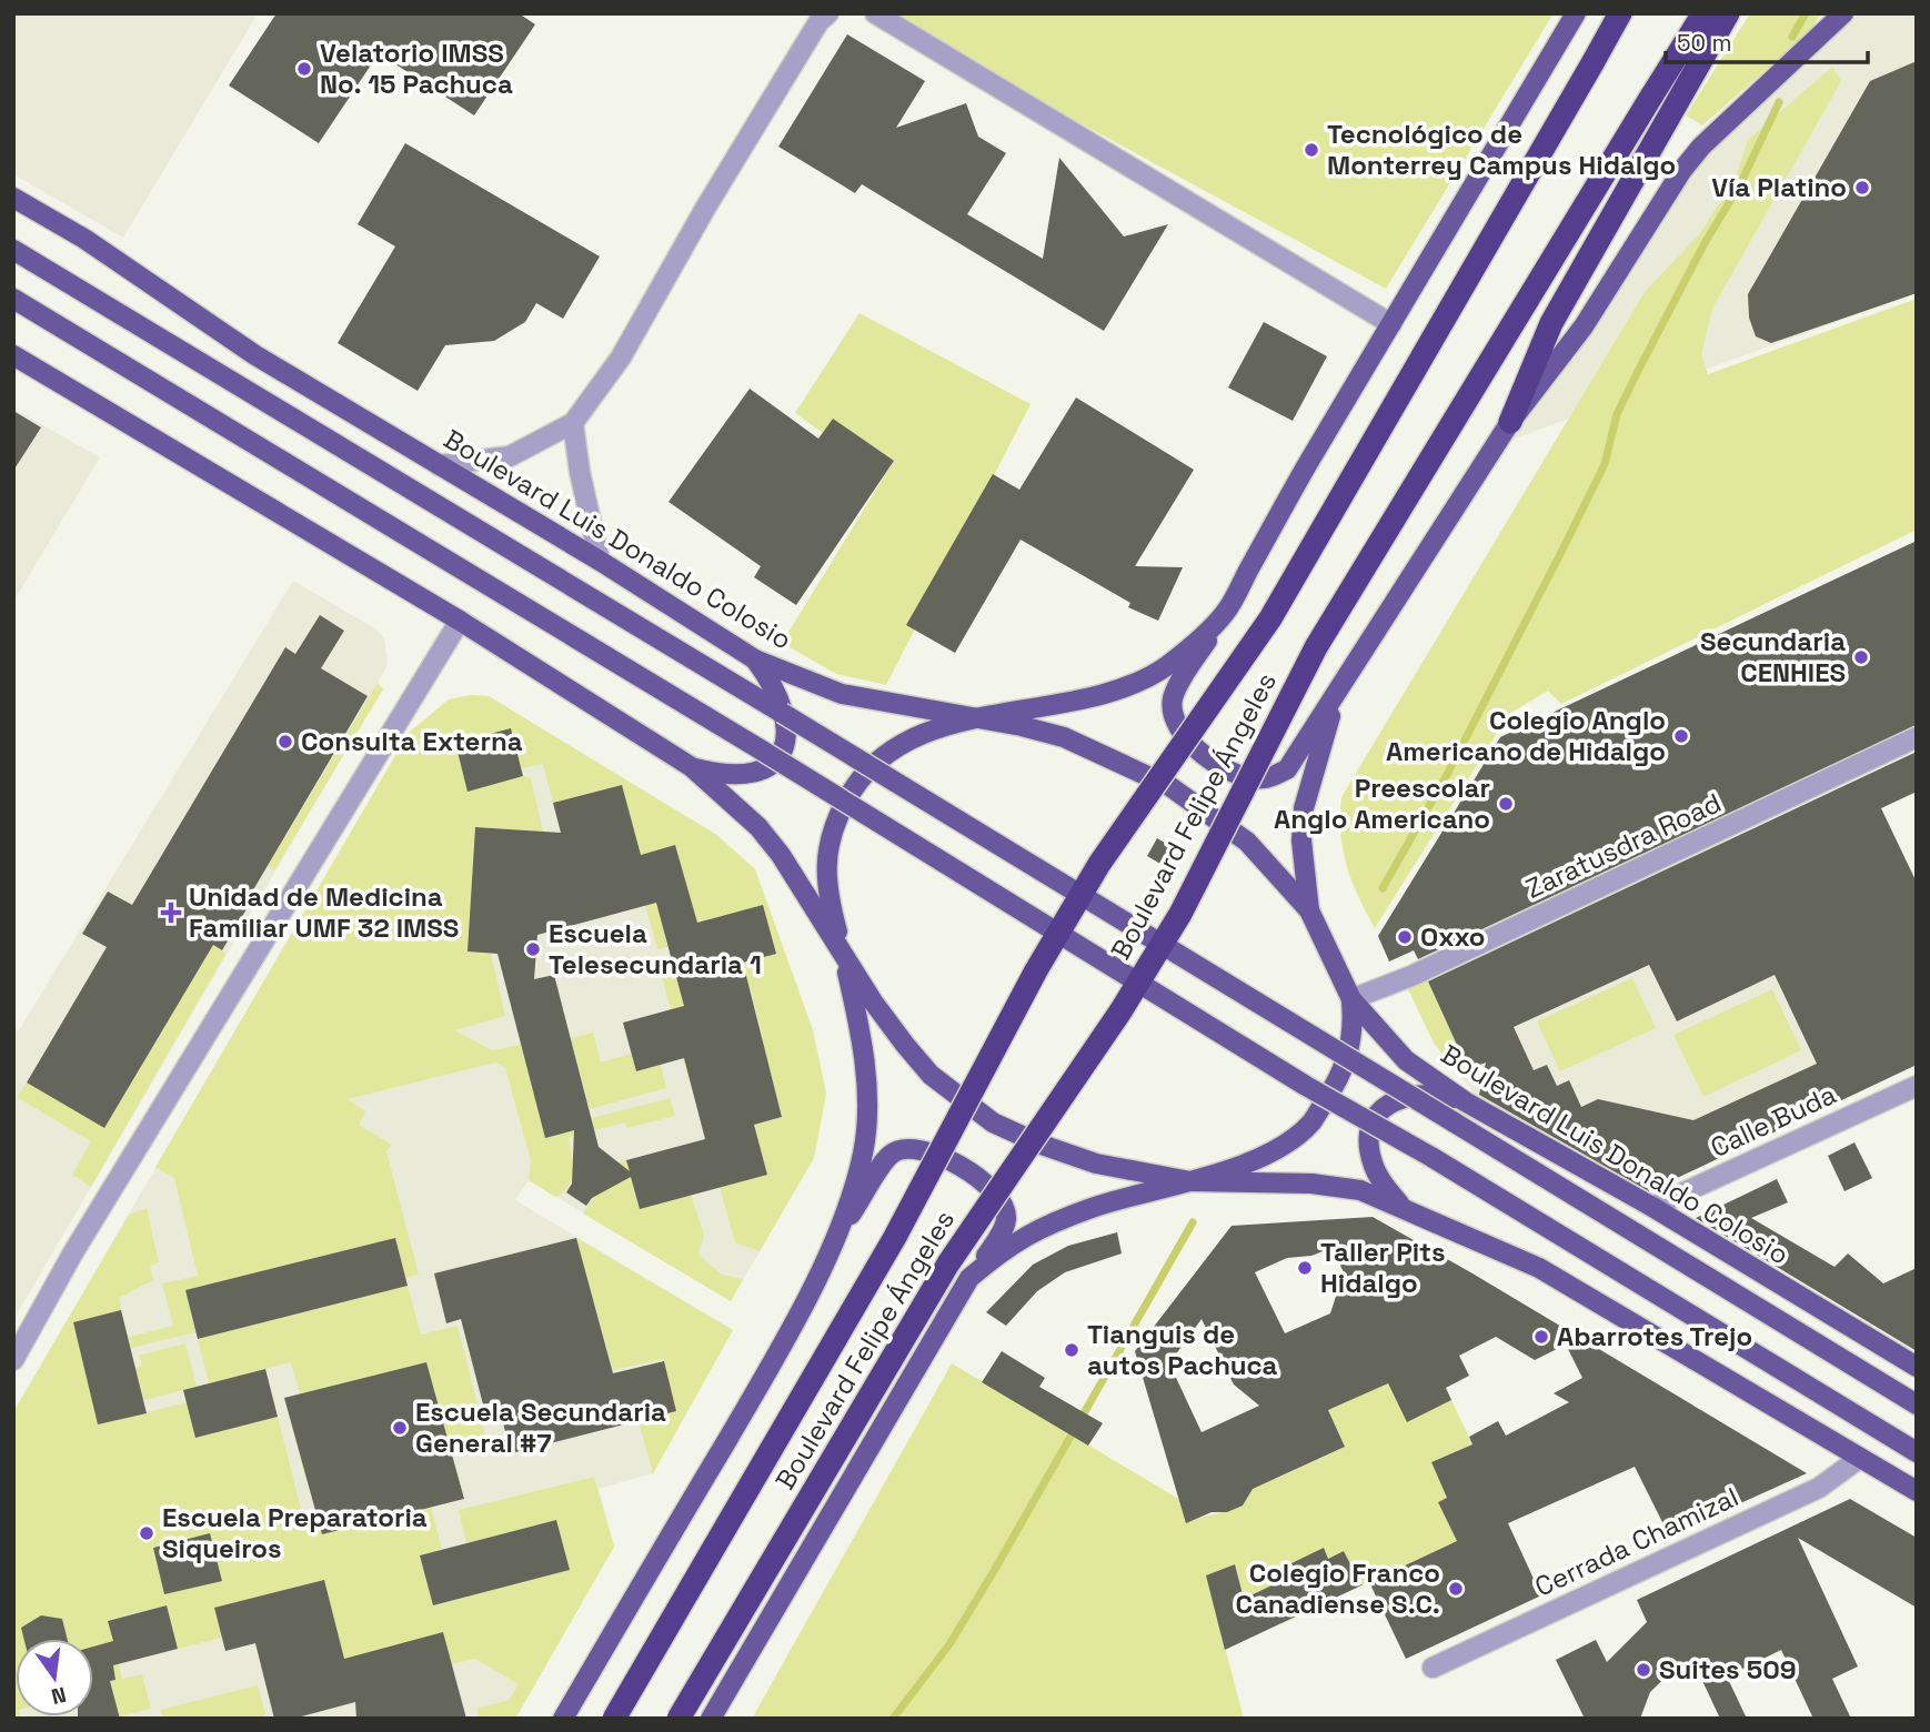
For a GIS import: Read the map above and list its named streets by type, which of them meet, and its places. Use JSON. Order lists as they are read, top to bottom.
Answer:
{
  "streets": {
    "highway": ["Boulevard Felipe Ángeles"],
    "main road": ["Boulevard Luis Donaldo Colosio"],
    "street": ["Zaratusdra Road", "Calle Buda", "Cerrada Chamizal"]
  },
  "crossings": [
    ["Boulevard Luis Donaldo Colosio", "Zaratusdra Road"],
    ["Boulevard Luis Donaldo Colosio", "Calle Buda"]
  ],
  "places": {
    "other": [
      "Velatorio IMSS No. 15 Pachuca",
      "Tecnológico de Monterrey Campus Hidalgo",
      "Vía Platino",
      "Secundaria CENHIES",
      "Colegio Anglo Americano de Hidalgo",
      "Consulta Externa",
      "Preescolar Anglo Americano",
      "Oxxo",
      "Escuela Telesecundaria 1",
      "Taller Pits Hidalgo",
      "Abarrotes Trejo",
      "Tianguis de autos Pachuca",
      "Escuela Secundaria General #7",
      "Escuela Preparatoria Siqueiros",
      "Colegio Franco Canadiense S.C.",
      "Suites 509"
    ],
    "health": ["Unidad de Medicina Familiar UMF 32 IMSS"]
  },
  "scale_bar": "50 m",
  "north": "bottom"
}
